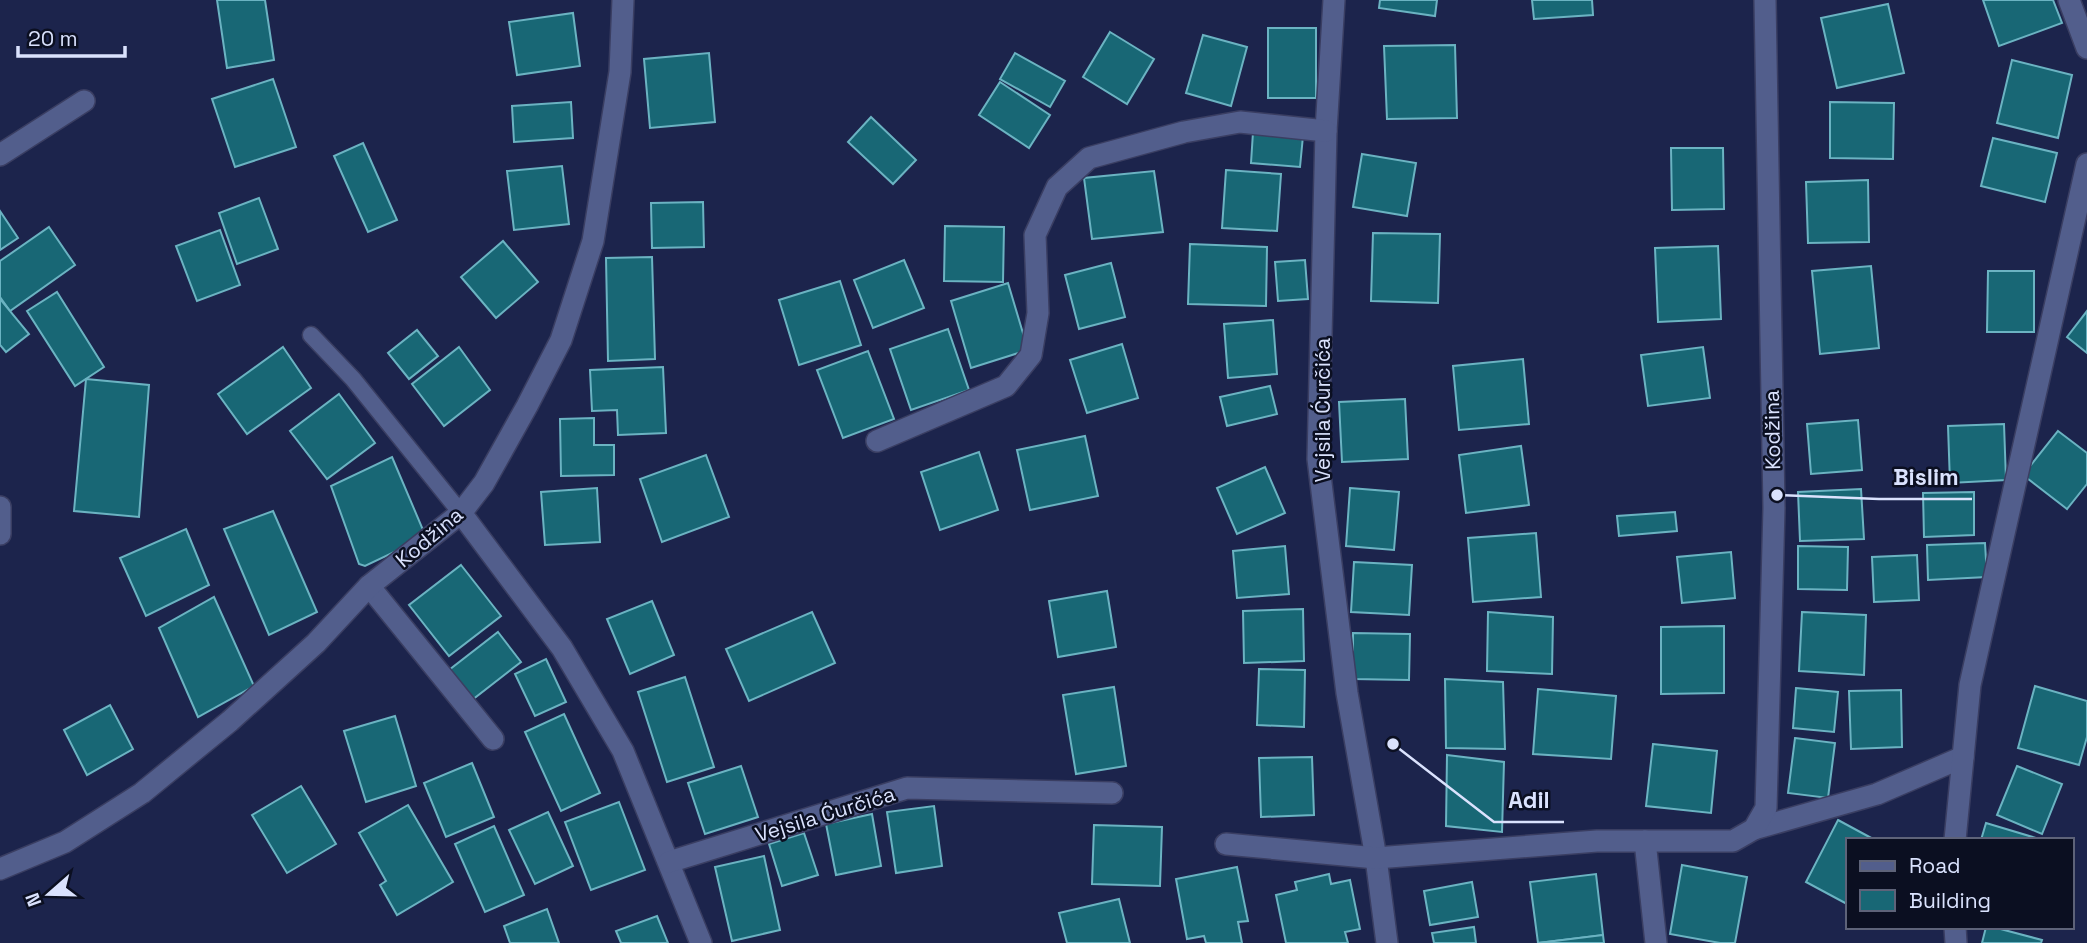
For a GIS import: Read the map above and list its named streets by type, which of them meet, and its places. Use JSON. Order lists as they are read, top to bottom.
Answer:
{
  "streets": {
    "street": ["Vejsila Ćurčića", "Kodžina"]
  },
  "places": ["Bislim", "Adil"],
  "legend": ["Road", "Building"],
  "scale_bar": "20 m",
  "north": "left"
}
